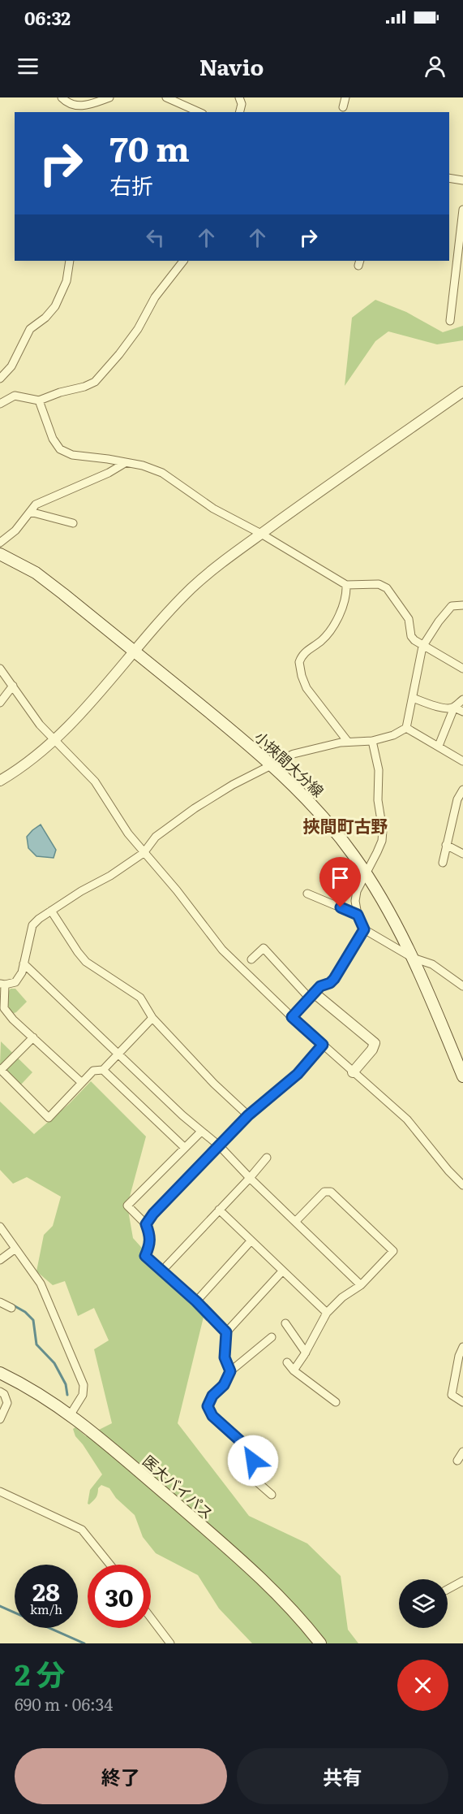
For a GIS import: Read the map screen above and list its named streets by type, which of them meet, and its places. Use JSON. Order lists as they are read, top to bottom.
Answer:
{
  "streets": {
    "main road": ["小挾間大分線", "医大バイパス"]
  },
  "districts": ["挾間町古野"],
  "page": {
    "status": "06:32",
    "header": "Navio",
    "turn": ["70 m", "右折"],
    "speed": "28 km/h",
    "limit": "30",
    "heading": ["2 分", "690 m · 06:34"],
    "buttons": ["終了", "共有"]
  }
}
